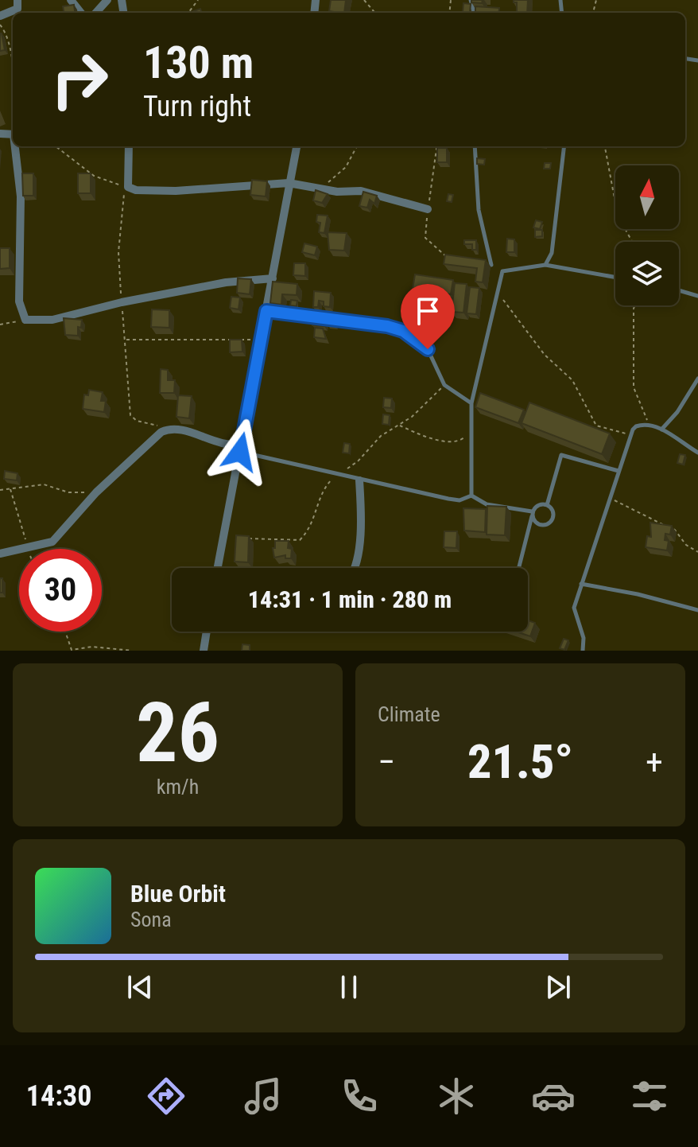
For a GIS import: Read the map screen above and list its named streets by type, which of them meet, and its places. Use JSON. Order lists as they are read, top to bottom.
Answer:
{
  "north": "top",
  "page": {
    "turn": ["130 m", "Turn right"],
    "limit": "30",
    "trip": "14:31 · 1 min · 280 m",
    "tile": [
      ["26", "km/h"],
      "Climate"
    ],
    "heat": ["−", "21.5°", "+"],
    "song": ["Blue Orbit", "Sona"],
    "tabs": "14:30"
  }
}
